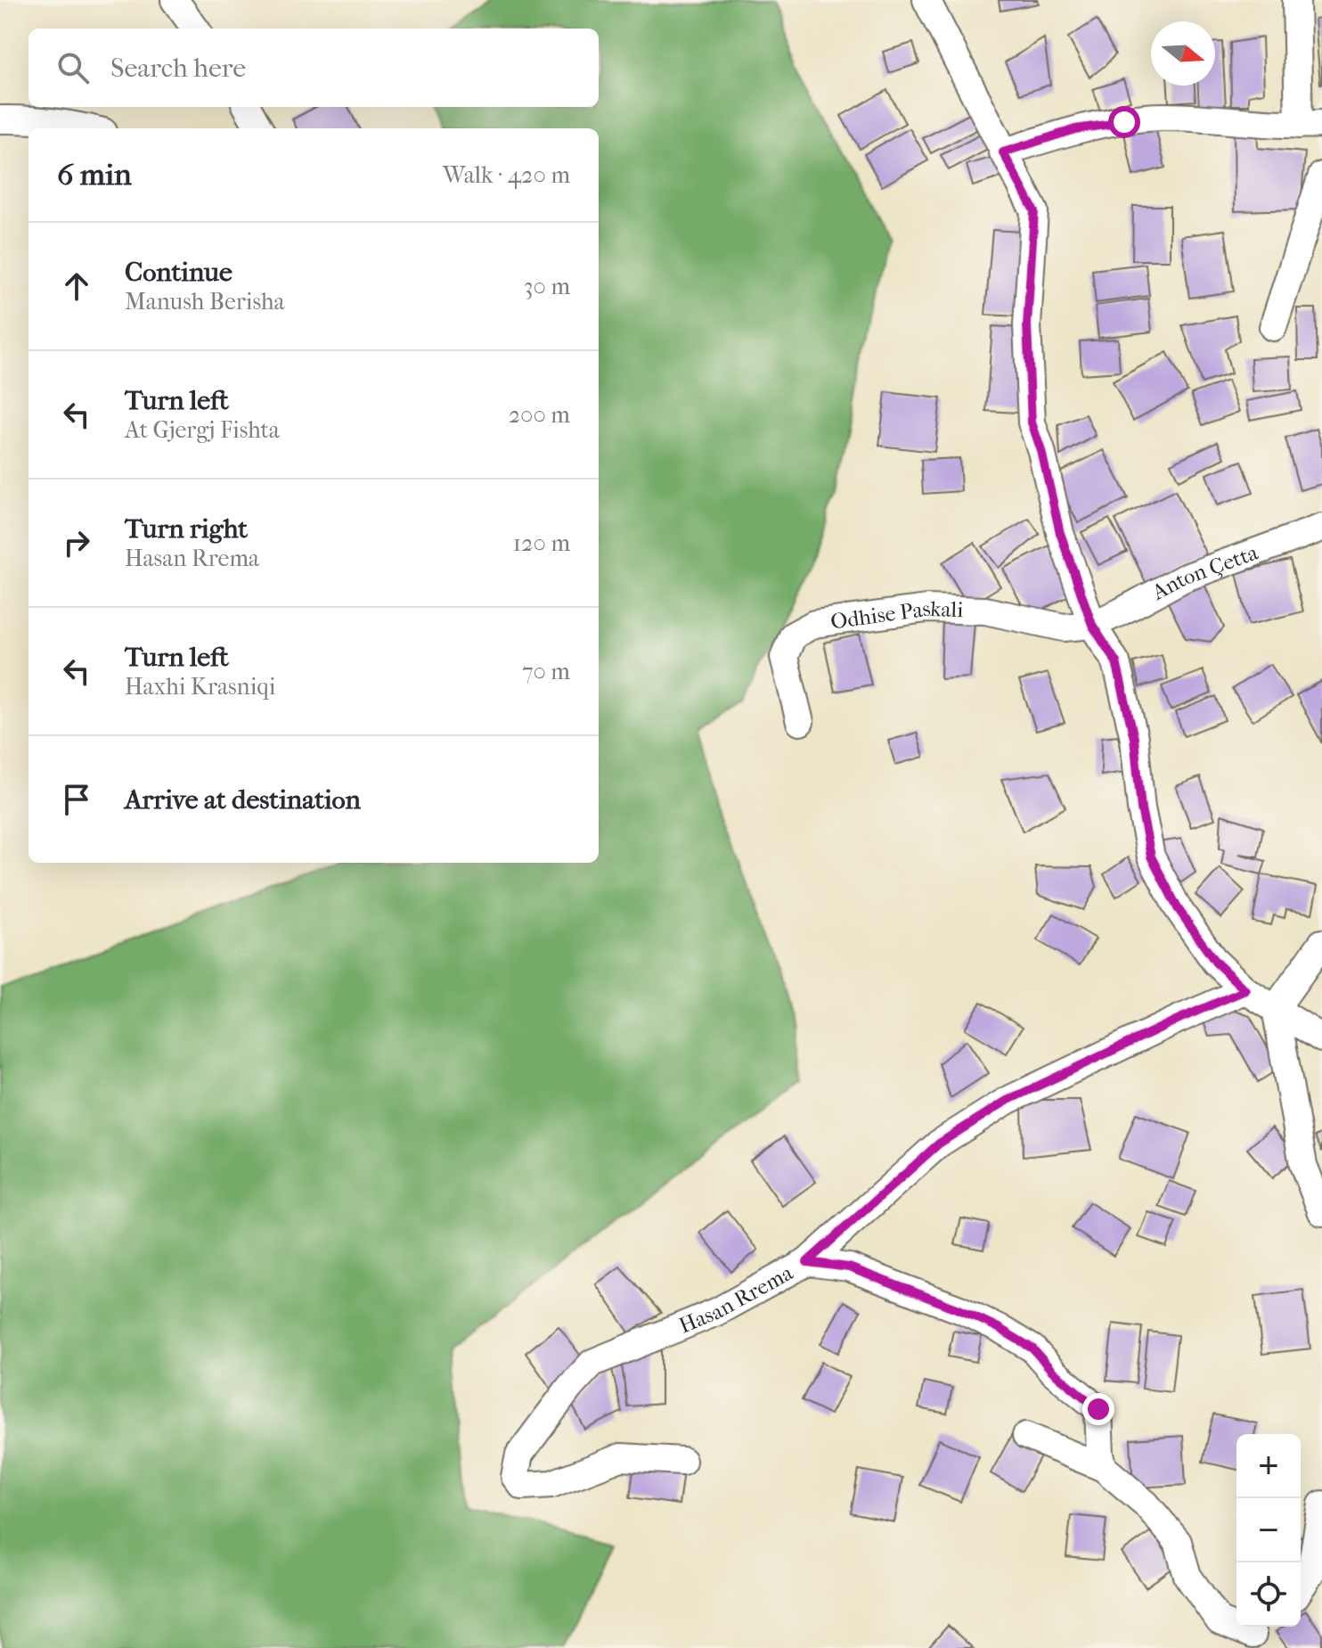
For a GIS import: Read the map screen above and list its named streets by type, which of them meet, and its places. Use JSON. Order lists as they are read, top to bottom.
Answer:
{
  "streets": {
    "street": ["Anton Çetta", "Odhise Paskali", "Hasan Rrema"]
  },
  "crossings": [
    ["Anton Çetta", "Odhise Paskali"]
  ],
  "north": "right",
  "page": {
    "search": "Search here",
    "heading": ["6 min", "Walk · 420 m"],
    "list": [
      ["Continue", "Manush Berisha", "30 m"],
      ["Turn left", "At Gjergj Fishta", "200 m"],
      ["Turn right", "Hasan Rrema", "120 m"],
      ["Turn left", "Haxhi Krasniqi", "70 m"],
      "Arrive at destination"
    ],
    "map_buttons": ["+", "−"]
  }
}
